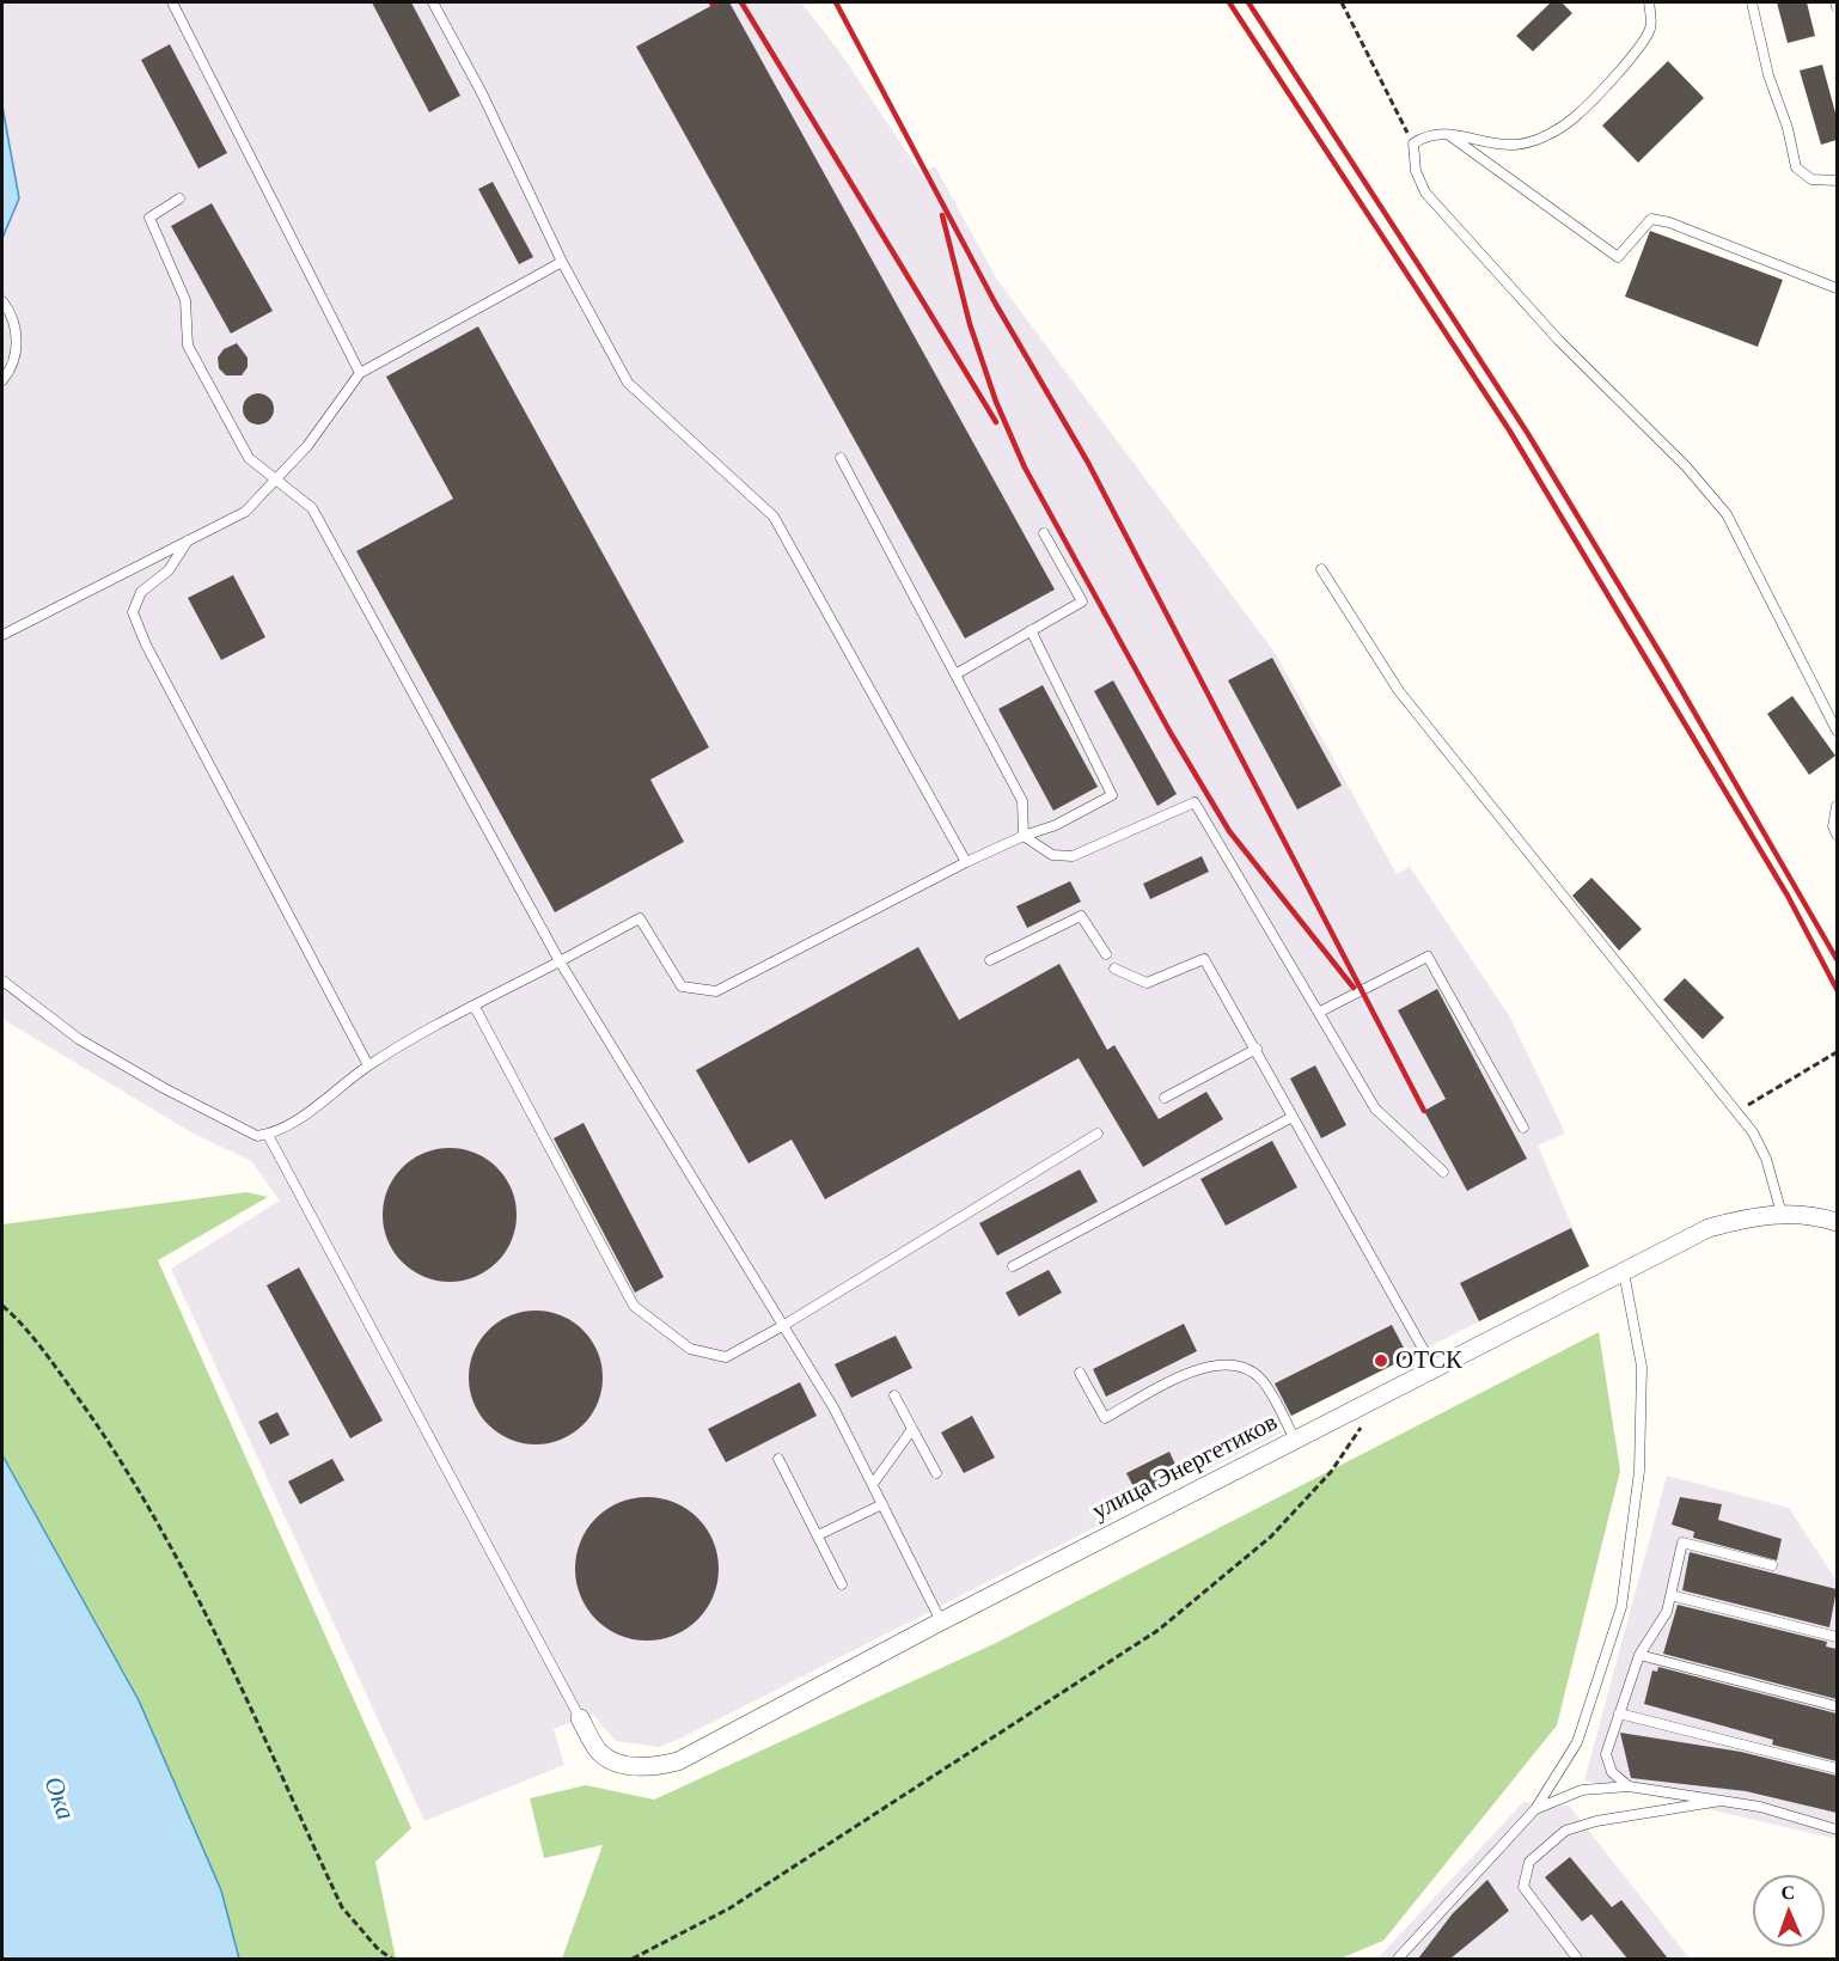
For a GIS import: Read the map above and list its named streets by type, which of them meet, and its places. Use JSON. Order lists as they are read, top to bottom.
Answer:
{
  "streets": {
    "street": ["улица Энергетиков"]
  },
  "water": ["Ока"],
  "places": ["ОТСК"],
  "north": "top"
}
